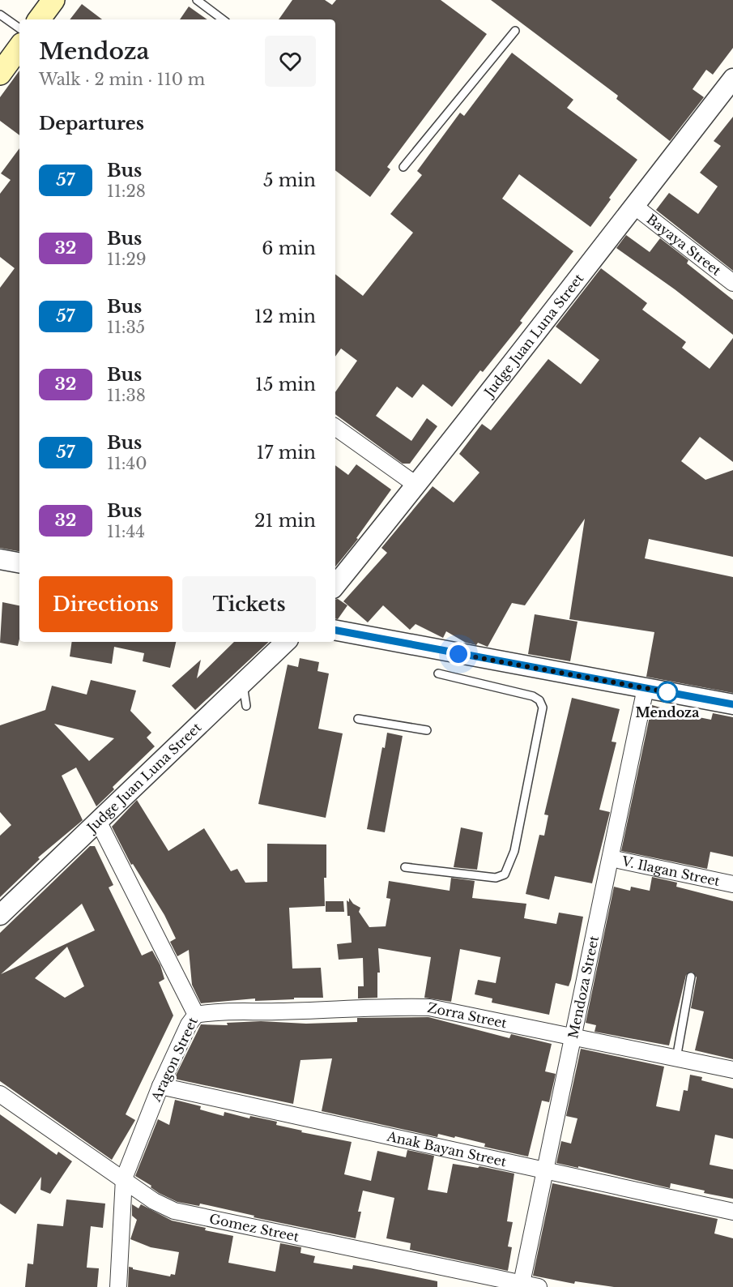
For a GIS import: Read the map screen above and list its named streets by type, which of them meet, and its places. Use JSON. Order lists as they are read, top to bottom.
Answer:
{
  "streets": {
    "street": [
      "Bayaya Street",
      "Judge Juan Luna Street",
      "V. Ilagan Street",
      "Mendoza Street",
      "Zorra Street",
      "Aragon Street",
      "Anak Bayan Street",
      "Gomez Street"
    ]
  },
  "crossings": [
    ["Bayaya Street", "Judge Juan Luna Street"],
    ["Judge Juan Luna Street", "Aragon Street"],
    ["V. Ilagan Street", "Mendoza Street"],
    ["Mendoza Street", "Zorra Street"],
    ["Mendoza Street", "Anak Bayan Street"],
    ["Mendoza Street", "Gomez Street"],
    ["Zorra Street", "Aragon Street"],
    ["Aragon Street", "Anak Bayan Street"],
    ["Aragon Street", "Gomez Street"]
  ],
  "places": ["Mendoza"],
  "lines": ["bus line 57"],
  "page": {
    "heading": [
      ["Mendoza", "Walk · 2 min · 110 m"],
      "Departures"
    ],
    "list": [
      {
        "mark": "57",
        "name": "Bus",
        "note": "11:28",
        "value": "5 min"
      },
      {
        "mark": "32",
        "name": "Bus",
        "note": "11:29",
        "value": "6 min"
      },
      {
        "mark": "57",
        "name": "Bus",
        "note": "11:35",
        "value": "12 min"
      },
      {
        "mark": "32",
        "name": "Bus",
        "note": "11:38",
        "value": "15 min"
      },
      {
        "mark": "57",
        "name": "Bus",
        "note": "11:40",
        "value": "17 min"
      },
      {
        "mark": "32",
        "name": "Bus",
        "note": "11:44",
        "value": "21 min"
      }
    ],
    "buttons": ["Directions", "Tickets"]
  }
}
